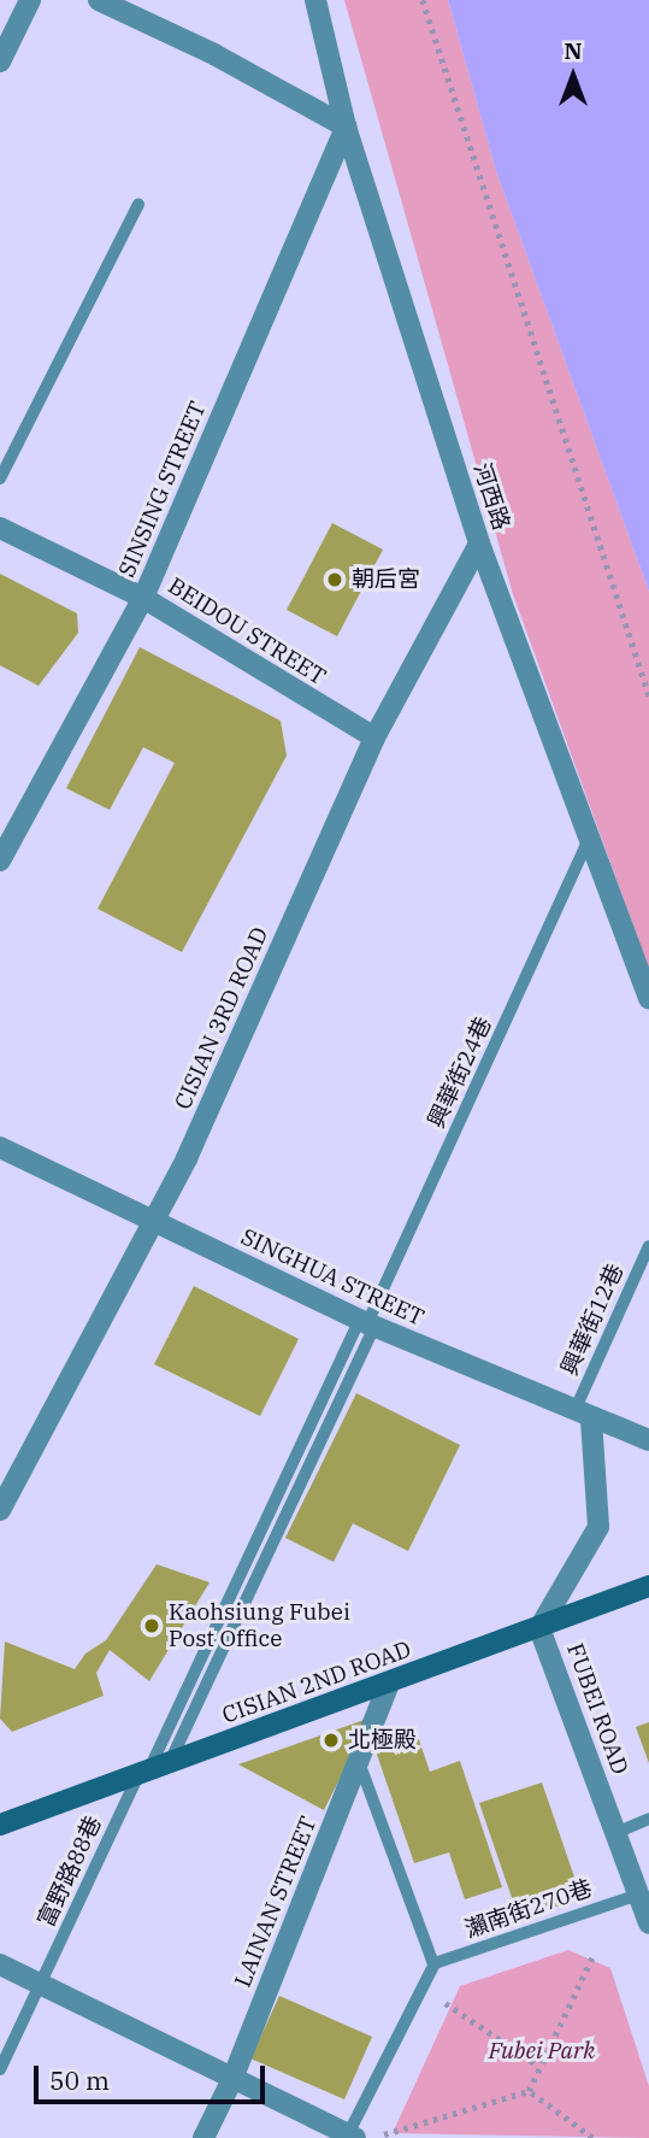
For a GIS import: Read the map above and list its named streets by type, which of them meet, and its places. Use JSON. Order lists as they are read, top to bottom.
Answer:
{
  "streets": {
    "street": [
      "SINSING STREET",
      "河西路",
      "BEIDOU STREET",
      "CISIAN 3RD ROAD",
      "SINGHUA STREET",
      "CISIAN 2ND ROAD",
      "FUBEI ROAD",
      "LAINAN STREET"
    ],
    "lane": [
      "興華街24巷",
      "興華街12巷",
      "富野路88巷",
      "瀨南街270巷"
    ]
  },
  "crossings": [
    ["SINSING STREET", "河西路"],
    ["SINSING STREET", "BEIDOU STREET"],
    ["河西路", "CISIAN 3RD ROAD"],
    ["河西路", "興華街24巷"],
    ["BEIDOU STREET", "CISIAN 3RD ROAD"],
    ["CISIAN 3RD ROAD", "SINGHUA STREET"],
    ["興華街24巷", "SINGHUA STREET"],
    ["興華街24巷", "富野路88巷"],
    ["SINGHUA STREET", "興華街12巷"],
    ["SINGHUA STREET", "FUBEI ROAD"],
    ["SINGHUA STREET", "富野路88巷"],
    ["興華街12巷", "FUBEI ROAD"],
    ["CISIAN 2ND ROAD", "FUBEI ROAD"],
    ["CISIAN 2ND ROAD", "富野路88巷"],
    ["CISIAN 2ND ROAD", "LAINAN STREET"],
    ["FUBEI ROAD", "瀨南街270巷"]
  ],
  "parks": ["Fubei Park"],
  "places": ["朝后宮", "Kaohsiung Fubei Post Office", "北極殿"],
  "scale_bar": "50 m",
  "north": "top"
}
